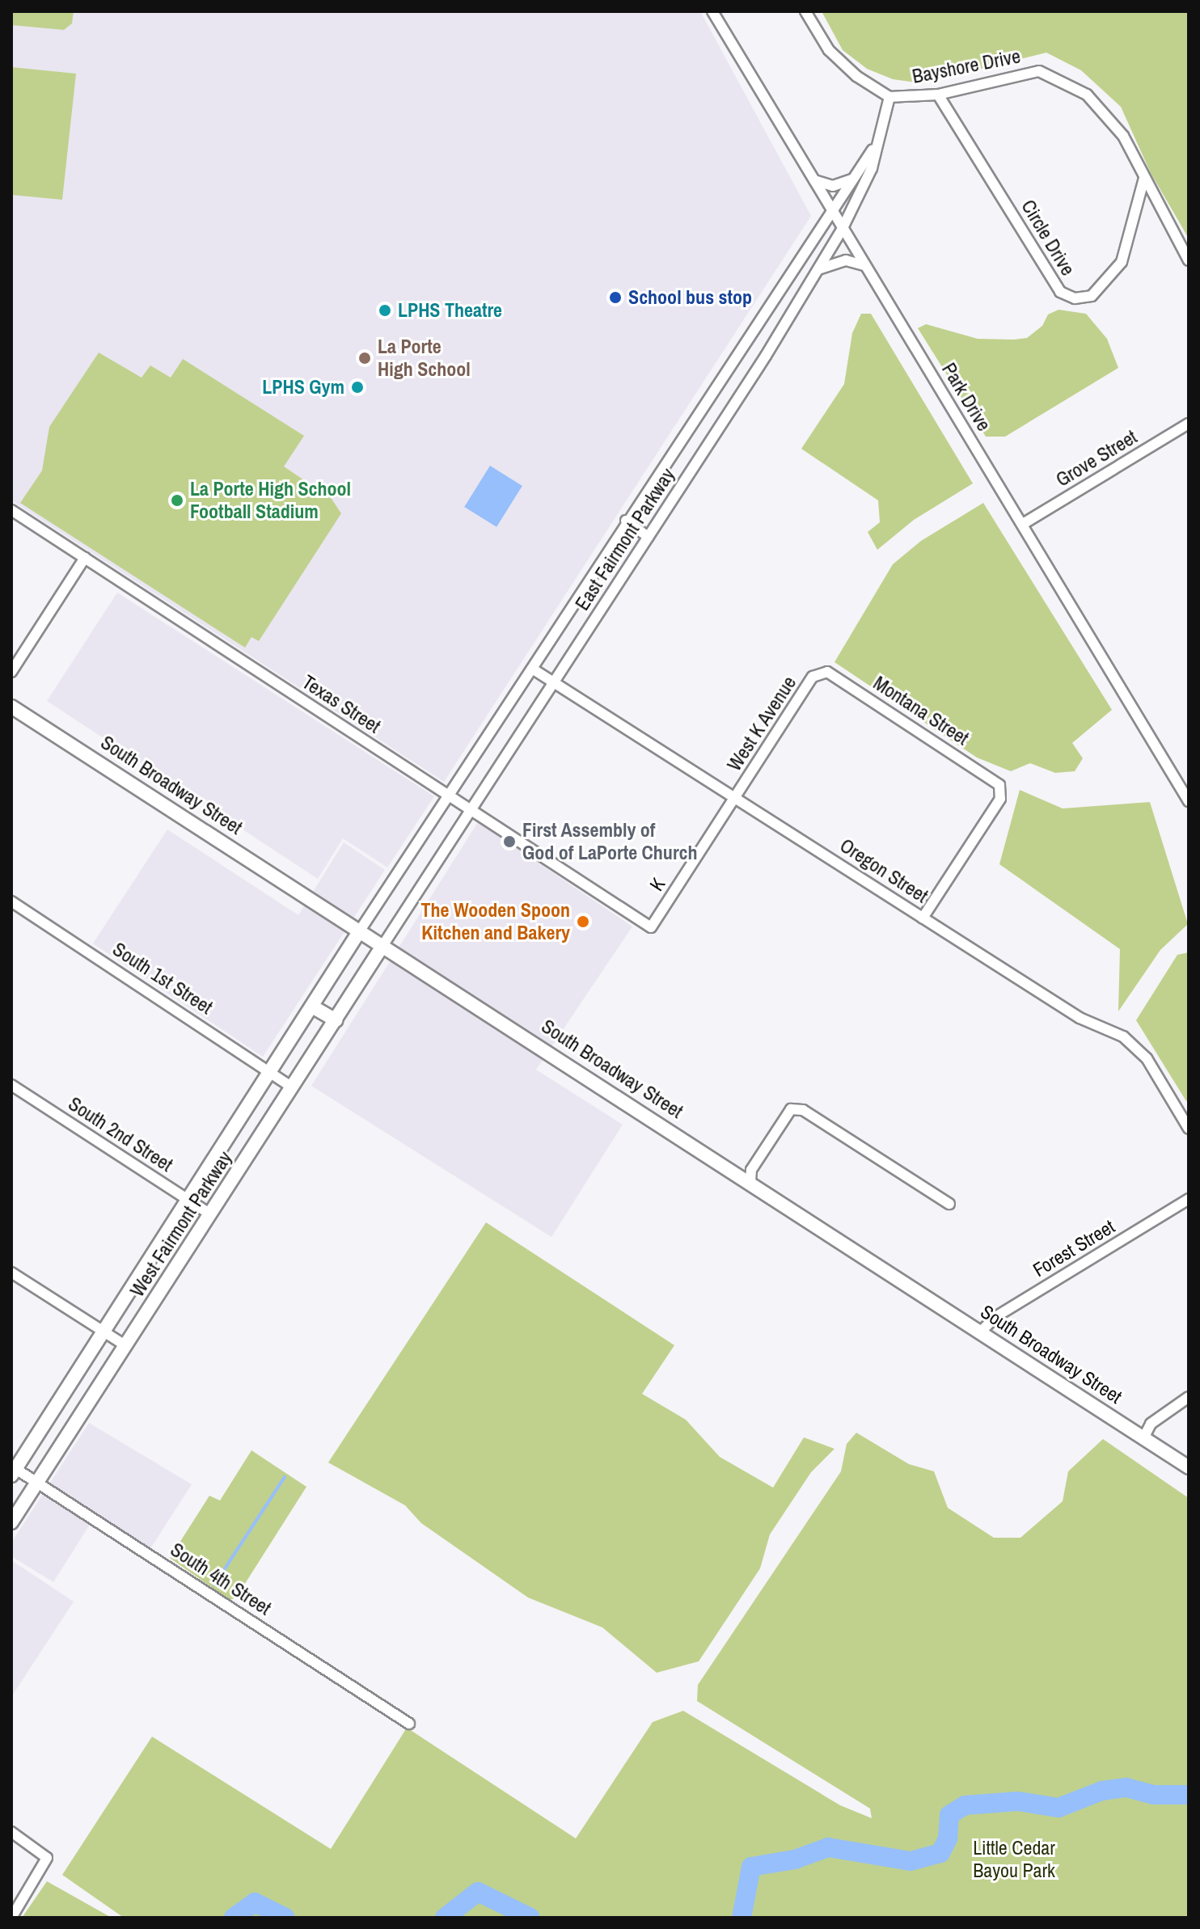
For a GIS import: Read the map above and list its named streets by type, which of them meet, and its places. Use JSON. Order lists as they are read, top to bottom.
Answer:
{
  "streets": {
    "main road": ["South Broadway Street", "West Fairmont Parkway"],
    "street": [
      "Bayshore Drive",
      "Circle Drive",
      "Park Drive",
      "Grove Street",
      "East Fairmont Parkway",
      "Texas Street",
      "Montana Street",
      "West K Avenue",
      "Oregon Street",
      "K",
      "South 1st Street",
      "South 2nd Street",
      "Forest Street",
      "South 4th Street"
    ]
  },
  "crossings": [
    ["Bayshore Drive", "Circle Drive"],
    ["Bayshore Drive", "East Fairmont Parkway"],
    ["Park Drive", "Grove Street"],
    ["Park Drive", "East Fairmont Parkway"],
    ["East Fairmont Parkway", "Texas Street"],
    ["East Fairmont Parkway", "South Broadway Street"],
    ["East Fairmont Parkway", "Oregon Street"],
    ["East Fairmont Parkway", "West Fairmont Parkway"],
    ["Texas Street", "K"],
    ["Montana Street", "West K Avenue"],
    ["Montana Street", "Oregon Street"],
    ["West K Avenue", "Oregon Street"],
    ["West K Avenue", "K"],
    ["South Broadway Street", "West Fairmont Parkway"],
    ["South Broadway Street", "Forest Street"],
    ["Oregon Street", "K"],
    ["South 1st Street", "West Fairmont Parkway"],
    ["South 2nd Street", "West Fairmont Parkway"],
    ["West Fairmont Parkway", "South 4th Street"]
  ],
  "parks": ["Little Cedar Bayou Park"],
  "places": [
    "School bus stop",
    "LPHS Theatre",
    "La Porte High School",
    "LPHS Gym",
    "La Porte High School Football Stadium",
    "First Assembly of God of LaPorte Church",
    "The Wooden Spoon Kitchen and Bakery"
  ]
}
